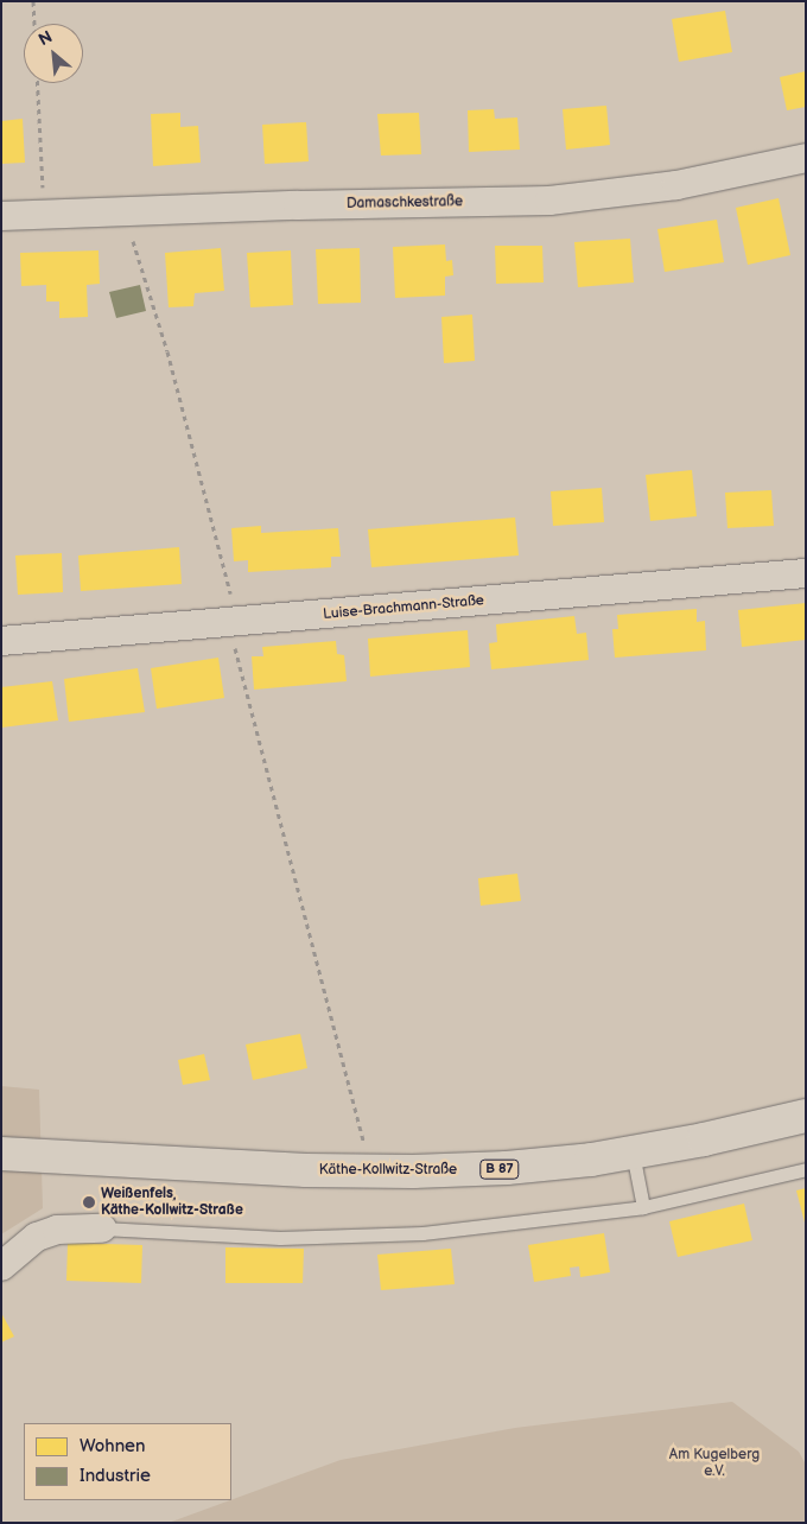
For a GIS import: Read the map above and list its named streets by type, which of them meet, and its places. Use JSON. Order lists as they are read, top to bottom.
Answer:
{
  "streets": {
    "main road": ["B 87", "Käthe-Kollwitz-Straße"],
    "street": ["Damaschkestraße", "Luise-Brachmann-Straße"]
  },
  "parks": ["Am Kugelberg e.V."],
  "places": ["Weißenfels, Käthe-Kollwitz-Straße"],
  "legend": ["Wohnen", "Industrie"],
  "north": "top left"
}
